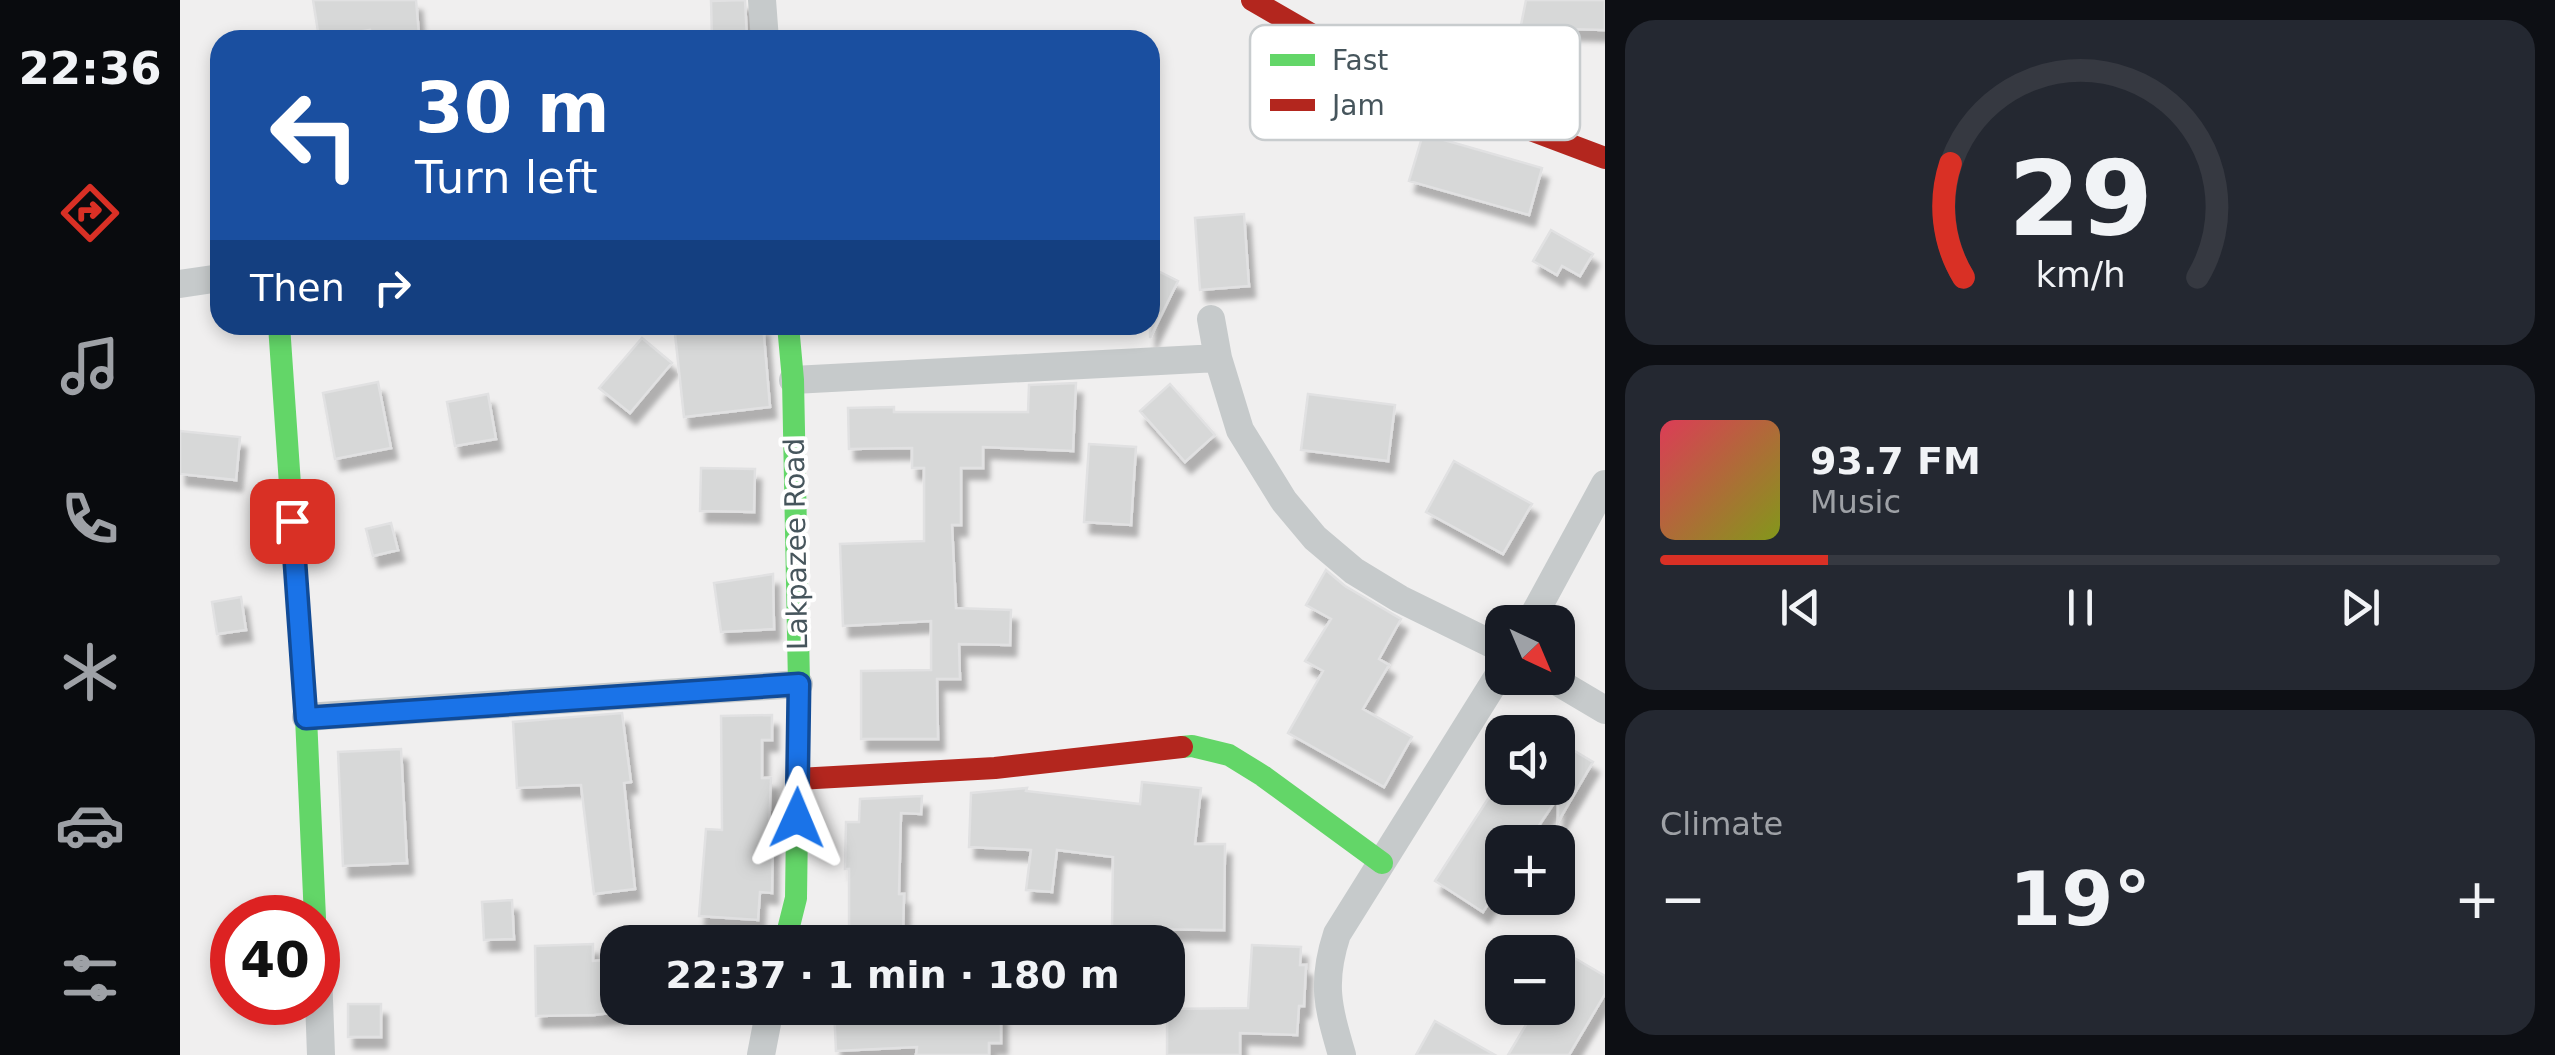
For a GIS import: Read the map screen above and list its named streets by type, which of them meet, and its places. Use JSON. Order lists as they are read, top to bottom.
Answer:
{
  "streets": {
    "street": ["Lakpazee Road"]
  },
  "legend": ["Fast", "Jam"],
  "north": "bottom right",
  "page": {
    "tabs": "22:36",
    "turn": ["30 m", "Turn left"],
    "then": "Then",
    "song": ["93.7 FM", "Music"],
    "map_buttons": ["+", "−"],
    "tile": "Climate",
    "heat": ["−", "19°", "+"],
    "limit": "40",
    "trip": "22:37 · 1 min · 180 m",
    "gauge": ["29", "km/h"]
  }
}
